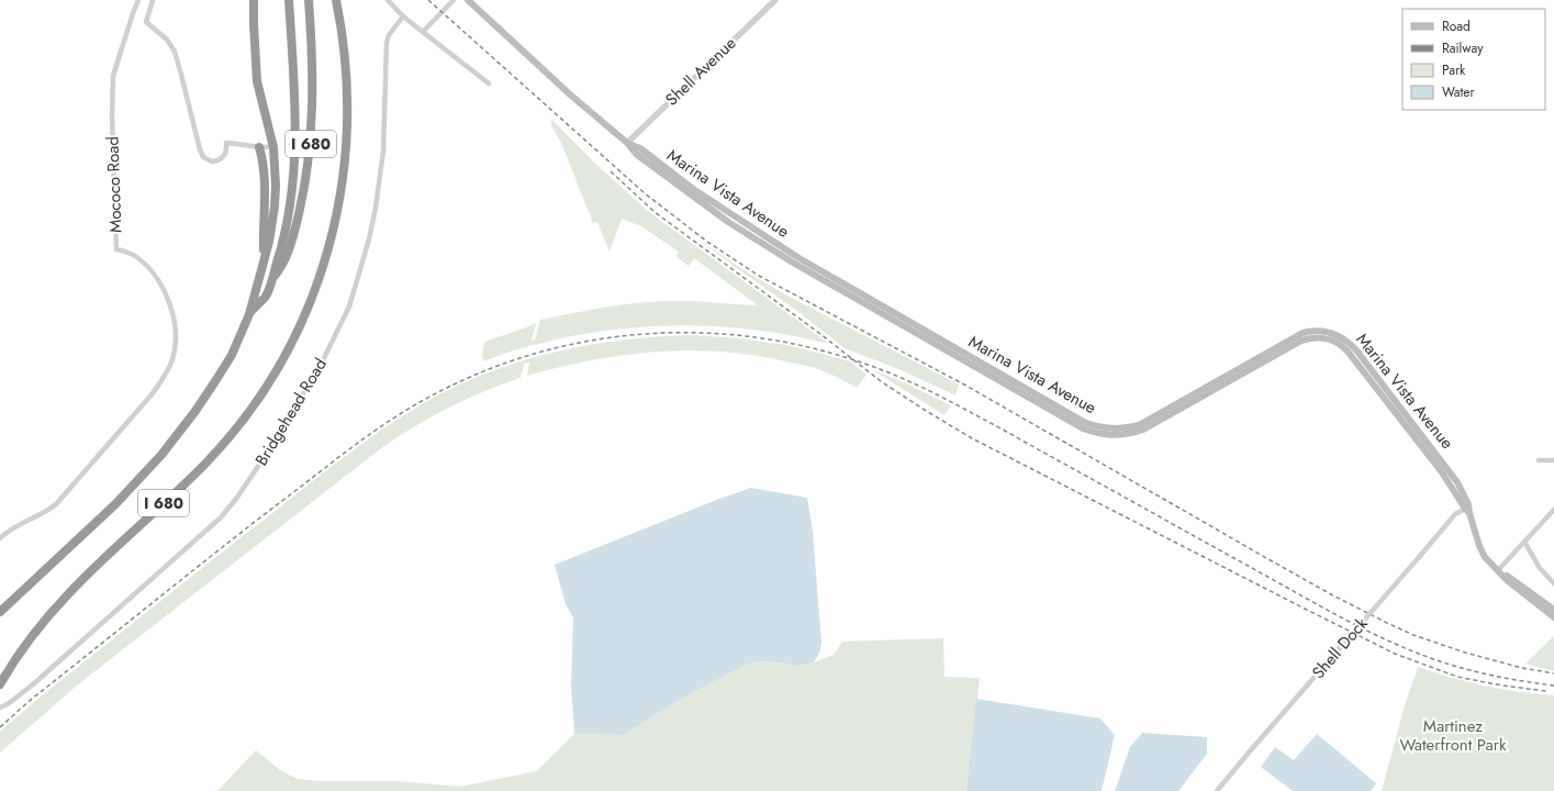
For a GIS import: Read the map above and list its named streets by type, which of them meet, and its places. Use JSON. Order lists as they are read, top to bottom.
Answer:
{
  "streets": {
    "highway": ["I 680"],
    "main road": ["Marina Vista Avenue"],
    "street": [
      "Shell Avenue",
      "Mococo Road",
      "Bridgehead Road",
      "Shell Dock"
    ]
  },
  "crossings": [
    ["Shell Avenue", "Marina Vista Avenue"],
    ["Marina Vista Avenue", "Shell Dock"]
  ],
  "parks": ["Martinez Waterfront Park"],
  "legend": [
    "Road",
    "Railway",
    "Park",
    "Water"
  ]
}
